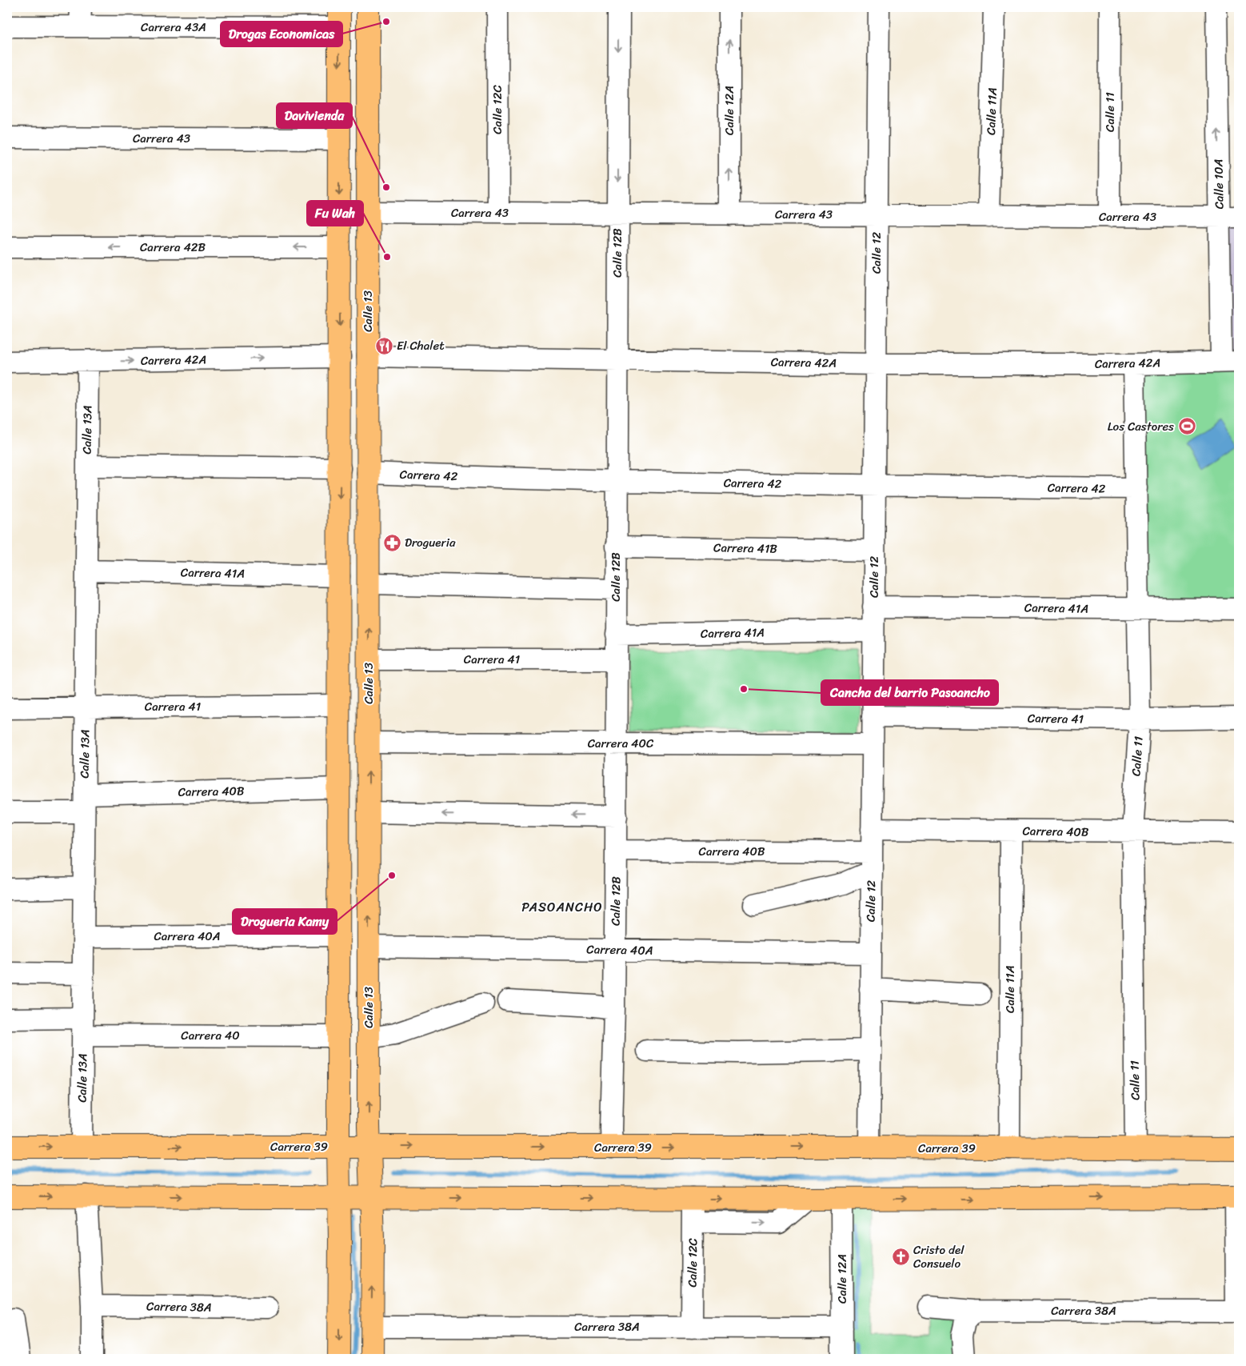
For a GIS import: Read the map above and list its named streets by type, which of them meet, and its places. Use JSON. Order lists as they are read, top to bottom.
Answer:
{
  "streets": {
    "main road": ["Calle 13", "Carrera 39"],
    "street": [
      "Carrera 43A",
      "Calle 12C",
      "Calle 12A",
      "Calle 11A",
      "Calle 11",
      "Carrera 43",
      "Calle 10A",
      "Carrera 42B",
      "Calle 12B",
      "Calle 12",
      "Carrera 42A",
      "Calle 13A",
      "Carrera 42",
      "Carrera 41B",
      "Carrera 41A",
      "Carrera 41",
      "Carrera 40C",
      "Carrera 40B",
      "Carrera 40A",
      "Carrera 40",
      "Carrera 38A"
    ]
  },
  "crossings": [
    ["Calle 12C", "Carrera 43"],
    ["Calle 12C", "Carrera 38A"],
    ["Calle 12A", "Carrera 43"],
    ["Calle 12A", "Carrera 38A"],
    ["Calle 11A", "Carrera 43"],
    ["Calle 11A", "Carrera 40B"],
    ["Calle 11A", "Carrera 39"],
    ["Calle 11", "Carrera 43"],
    ["Calle 11", "Carrera 42A"],
    ["Calle 11", "Carrera 42"],
    ["Calle 11", "Carrera 41A"],
    ["Calle 11", "Carrera 41"],
    ["Calle 11", "Carrera 40B"],
    ["Calle 11", "Carrera 39"],
    ["Carrera 43", "Calle 10A"],
    ["Carrera 43", "Calle 12B"],
    ["Carrera 43", "Calle 12"],
    ["Carrera 43", "Calle 13"],
    ["Calle 10A", "Carrera 42A"],
    ["Calle 12B", "Carrera 42A"],
    ["Calle 12B", "Carrera 42"],
    ["Calle 12B", "Carrera 41B"],
    ["Calle 12B", "Carrera 41A"],
    ["Calle 12B", "Carrera 41"],
    ["Calle 12B", "Carrera 40C"],
    ["Calle 12B", "Carrera 40B"],
    ["Calle 12B", "Carrera 40A"],
    ["Calle 12B", "Carrera 39"],
    ["Calle 12", "Carrera 42A"],
    ["Calle 12", "Carrera 42"],
    ["Calle 12", "Carrera 41B"],
    ["Calle 12", "Carrera 41A"],
    ["Calle 12", "Carrera 41"],
    ["Calle 12", "Carrera 40C"],
    ["Calle 12", "Carrera 40B"],
    ["Calle 12", "Carrera 40A"],
    ["Calle 12", "Carrera 39"],
    ["Calle 13", "Carrera 42A"],
    ["Calle 13", "Carrera 42"],
    ["Calle 13", "Carrera 41"],
    ["Calle 13", "Carrera 40C"],
    ["Calle 13", "Carrera 40A"],
    ["Calle 13", "Carrera 39"],
    ["Calle 13", "Carrera 38A"],
    ["Carrera 42A", "Calle 13A"],
    ["Calle 13A", "Carrera 41A"],
    ["Calle 13A", "Carrera 41"],
    ["Calle 13A", "Carrera 40B"],
    ["Calle 13A", "Carrera 40A"],
    ["Calle 13A", "Carrera 40"],
    ["Calle 13A", "Carrera 39"]
  ],
  "one_way": ["Calle 12A", "Calle 10A", "Carrera 42B"],
  "districts": ["PASOANCHO"],
  "places": {
    "other": [
      "Drogas Economicas",
      "Davivienda",
      "Fu Wah",
      "Cancha del barrio Pasoancho",
      "Drogueria Kamy"
    ],
    "restaurant": ["El Chalet"],
    "sports": ["Los Castores"],
    "pharmacy": ["Drogueria"],
    "church": ["Cristo del Consuelo"]
  }
}
